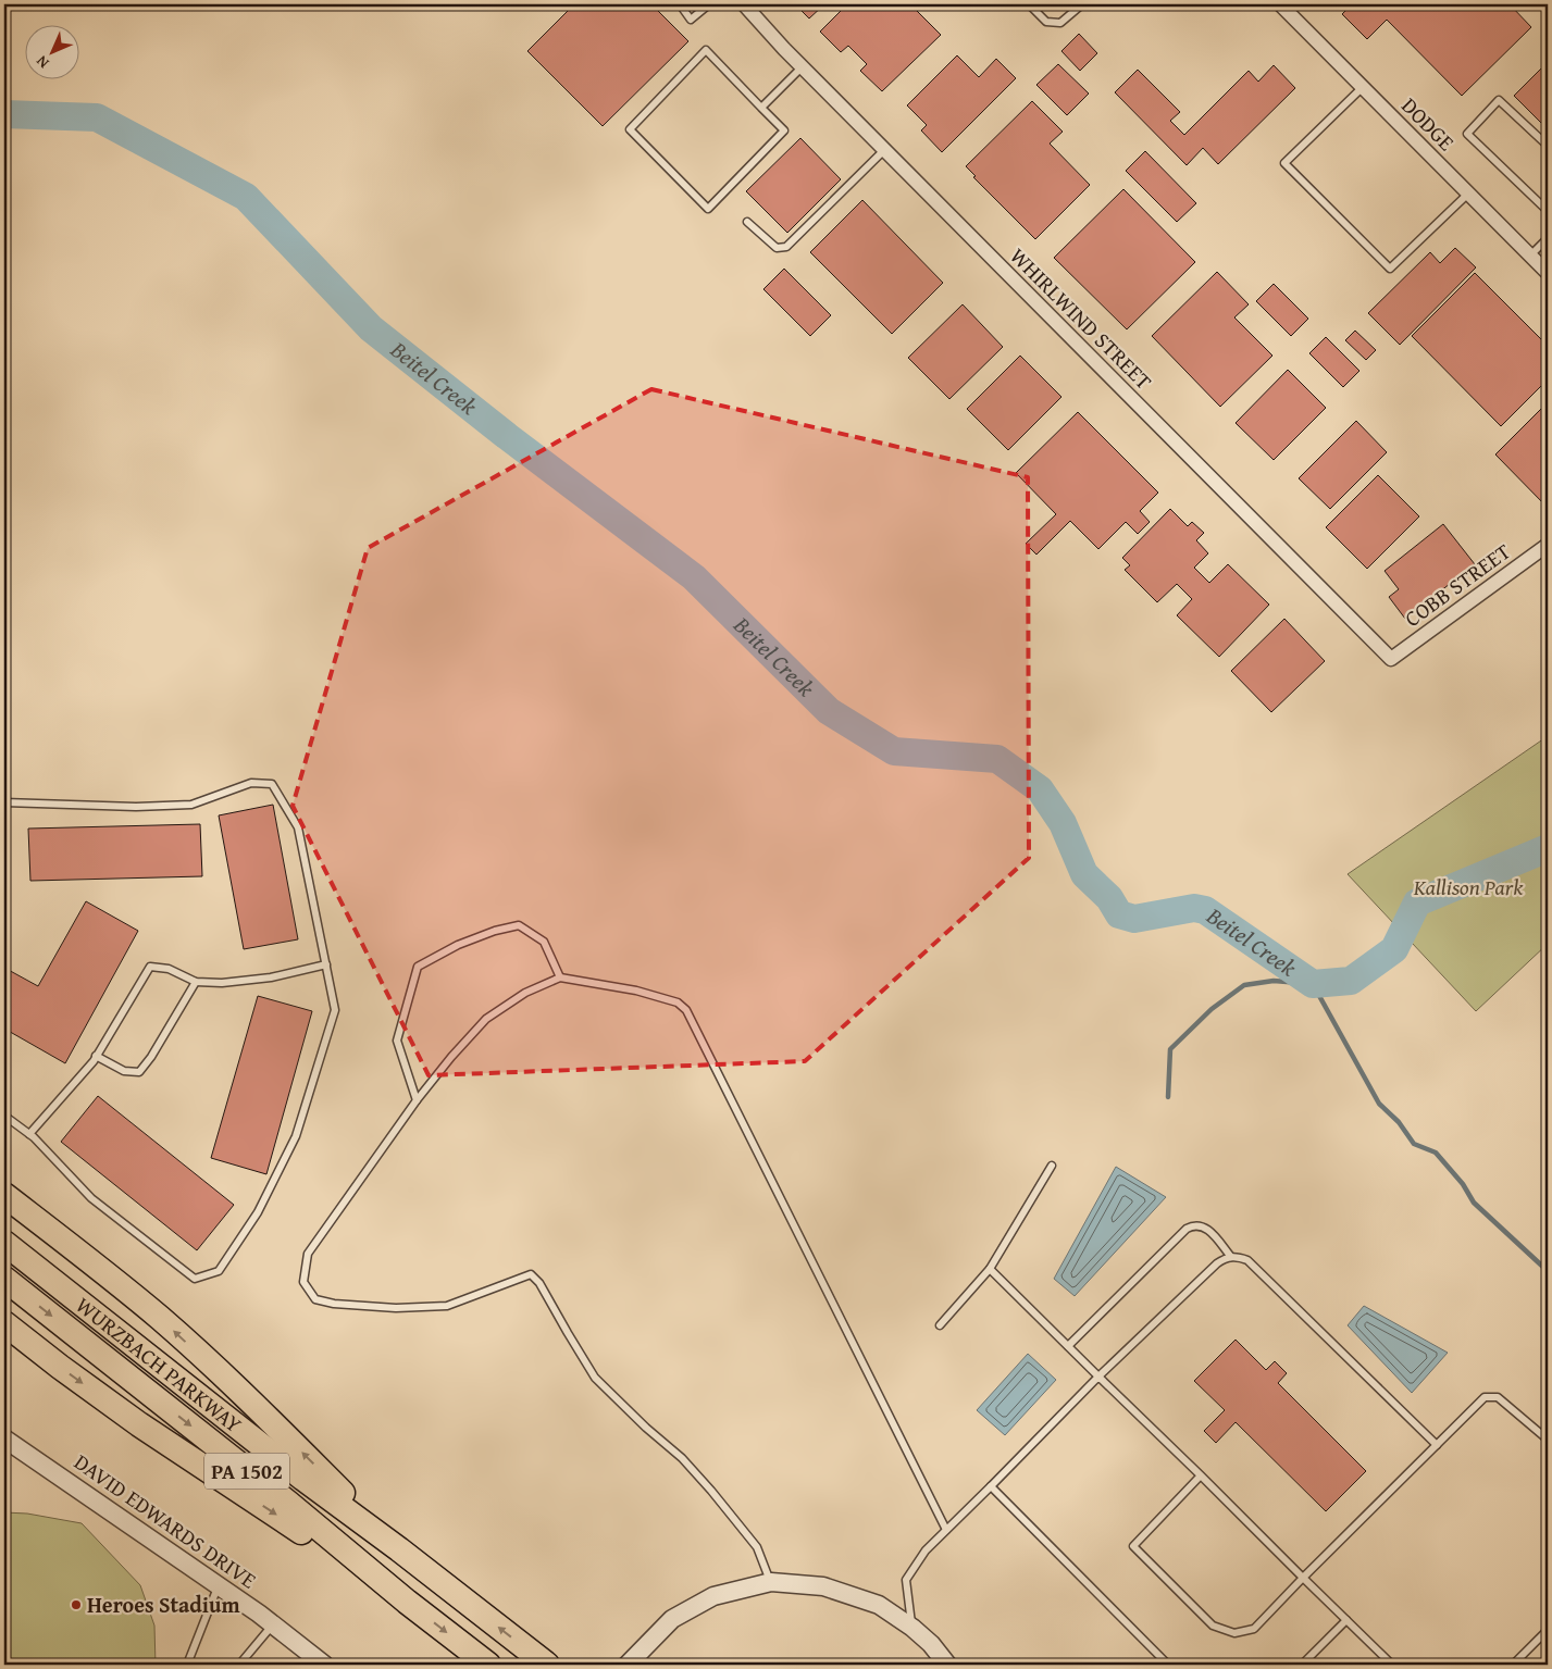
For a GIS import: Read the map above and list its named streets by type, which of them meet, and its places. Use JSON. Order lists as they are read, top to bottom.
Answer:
{
  "streets": {
    "highway": ["WURZBACH PARKWAY", "PA 1502"],
    "street": [
      "DODGE",
      "WHIRLWIND STREET",
      "COBB STREET",
      "DAVID EDWARDS DRIVE"
    ]
  },
  "crossings": [
    ["WHIRLWIND STREET", "COBB STREET"]
  ],
  "water": ["Beitel Creek"],
  "parks": ["Kallison Park"],
  "places": ["Heroes Stadium"],
  "north": "bottom left"
}
